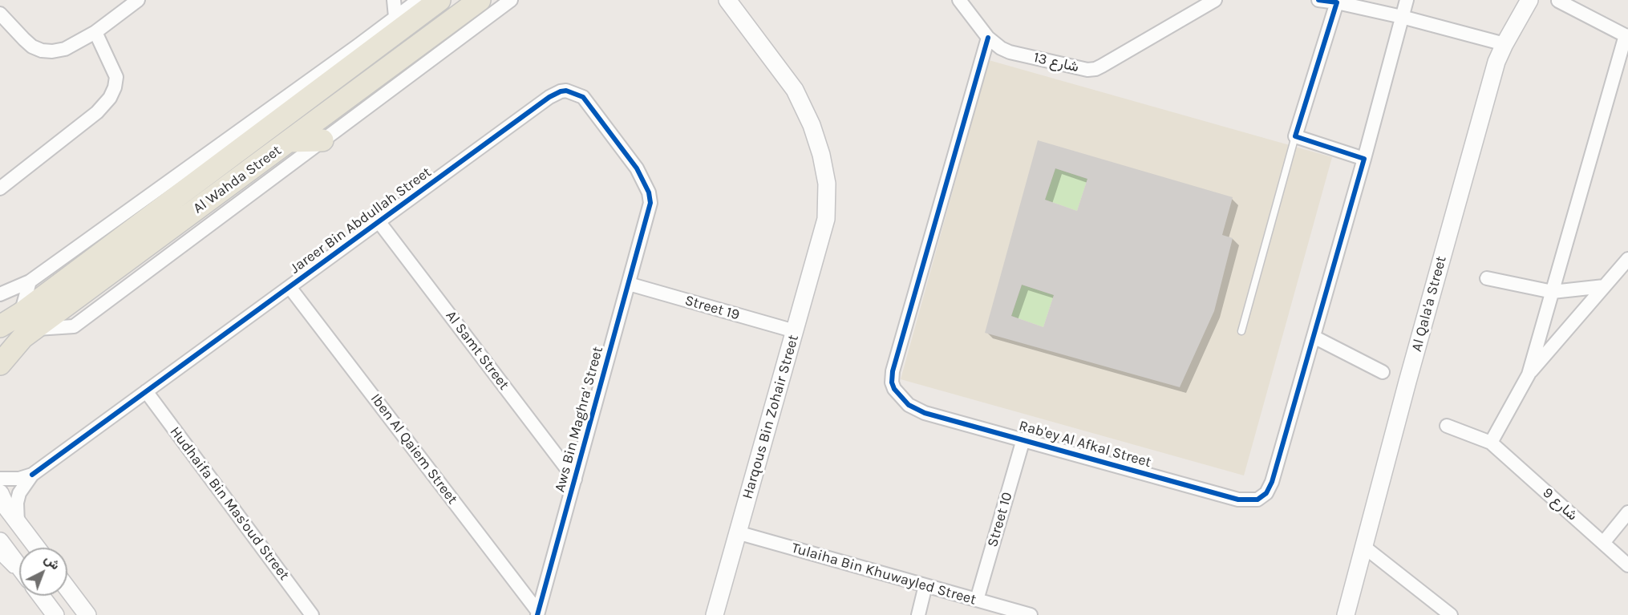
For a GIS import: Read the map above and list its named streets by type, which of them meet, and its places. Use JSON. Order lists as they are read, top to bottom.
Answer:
{
  "streets": {
    "main road": ["Al Wahda Street"],
    "street": [
      "شارع 13",
      "Jareer Bin Abdullah Street",
      "Al Qala'a Street",
      "Street 19",
      "Al Samt Street",
      "Harqous Bin Zohair Street",
      "Aws Bin Maghra' Street",
      "Rab'ey Al Afkal Street",
      "Iben Al Qaiem Street",
      "Hudhaifa Bin Mas'oud Street",
      "شارع 9",
      "Street 10",
      "Tulaiha Bin Khuwayled Street"
    ]
  },
  "crossings": [
    ["شارع 13", "Rab'ey Al Afkal Street"],
    ["Jareer Bin Abdullah Street", "Al Samt Street"],
    ["Jareer Bin Abdullah Street", "Aws Bin Maghra' Street"],
    ["Jareer Bin Abdullah Street", "Iben Al Qaiem Street"],
    ["Jareer Bin Abdullah Street", "Hudhaifa Bin Mas'oud Street"],
    ["Street 19", "Harqous Bin Zohair Street"],
    ["Street 19", "Aws Bin Maghra' Street"],
    ["Al Samt Street", "Aws Bin Maghra' Street"],
    ["Harqous Bin Zohair Street", "Tulaiha Bin Khuwayled Street"],
    ["Aws Bin Maghra' Street", "Iben Al Qaiem Street"],
    ["Rab'ey Al Afkal Street", "Street 10"],
    ["Street 10", "Tulaiha Bin Khuwayled Street"]
  ],
  "north": "top right"
}
